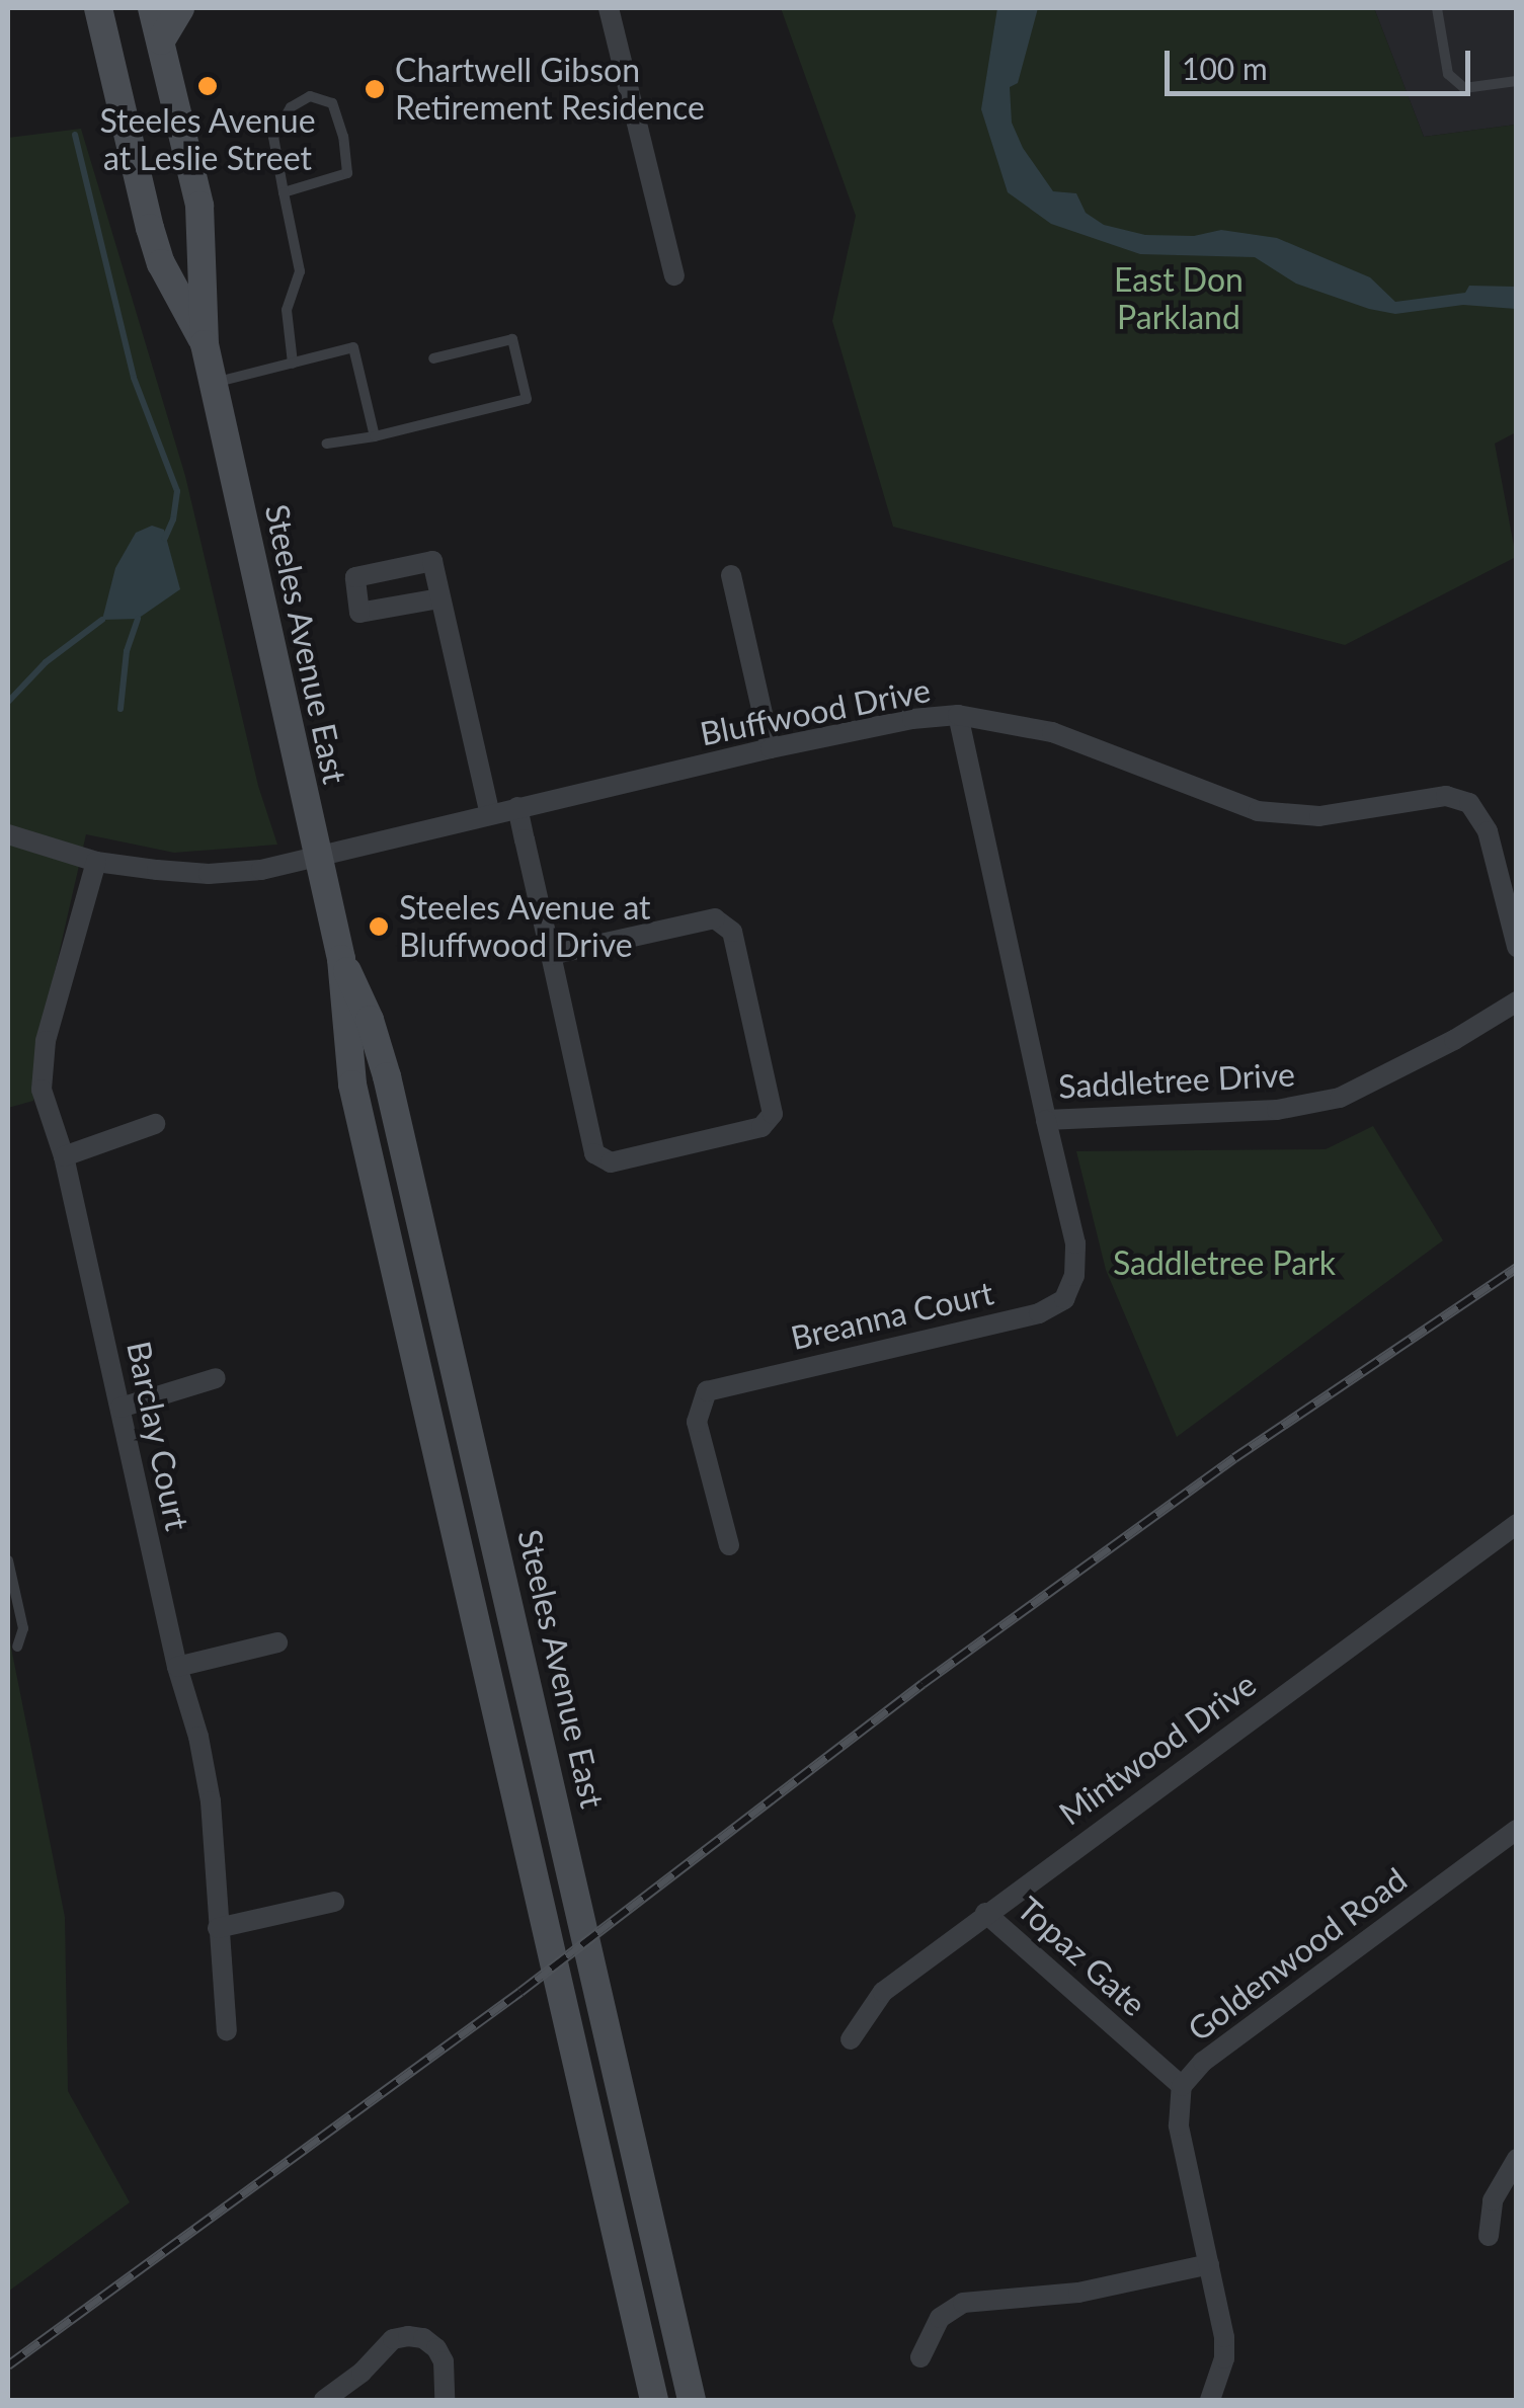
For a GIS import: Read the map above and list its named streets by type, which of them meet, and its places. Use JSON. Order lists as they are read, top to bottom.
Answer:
{
  "streets": {
    "main road": ["Steeles Avenue East"],
    "street": [
      "Bluffwood Drive",
      "Saddletree Drive",
      "Breanna Court",
      "Barclay Court",
      "Mintwood Drive",
      "Goldenwood Road",
      "Topaz Gate"
    ]
  },
  "crossings": [
    ["Steeles Avenue East", "Bluffwood Drive"],
    ["Bluffwood Drive", "Saddletree Drive"],
    ["Bluffwood Drive", "Barclay Court"],
    ["Saddletree Drive", "Breanna Court"],
    ["Mintwood Drive", "Topaz Gate"],
    ["Goldenwood Road", "Topaz Gate"]
  ],
  "parks": ["East Don Parkland", "Saddletree Park"],
  "places": ["Steeles Avenue at Leslie Street", "Chartwell Gibson Retirement Residence", "Steeles Avenue at Bluffwood Drive"],
  "scale_bar": "100 m"
}
